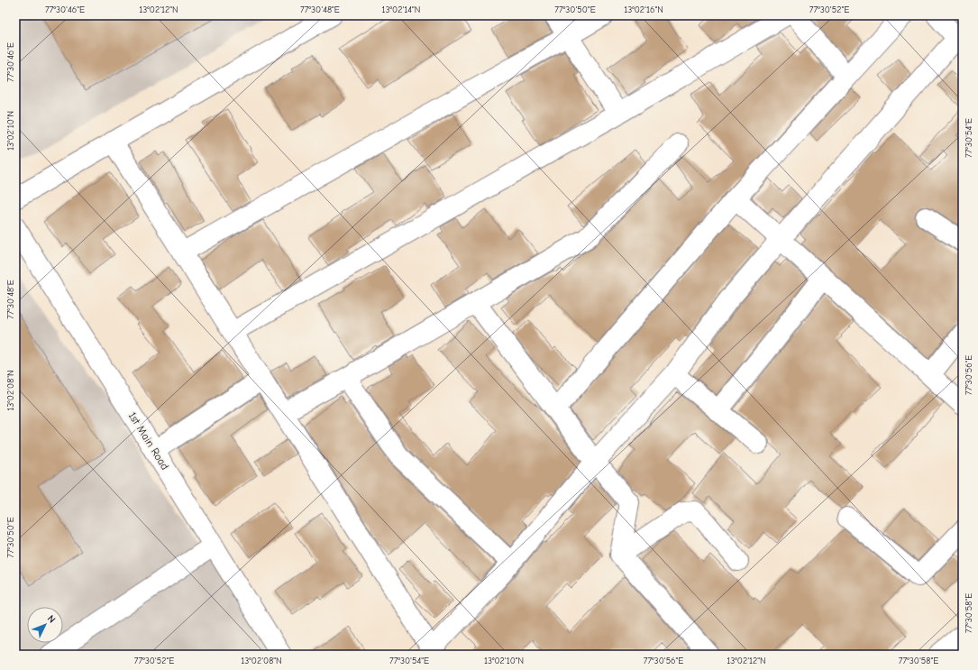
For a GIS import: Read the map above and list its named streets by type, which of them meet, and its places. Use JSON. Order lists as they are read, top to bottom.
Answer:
{
  "streets": {
    "street": ["1st Main Road"]
  },
  "north": "top right",
  "coordinates": [
    "77°30'46\"E",
    "13°02'12\"N",
    "77°30'48\"E",
    "13°02'14\"N",
    "77°30'50\"E",
    "13°02'16\"N",
    "77°30'52\"E",
    "13°02'10\"N",
    "77°30'54\"E",
    "77°30'56\"E",
    "13°02'08\"N",
    "77°30'58\"E"
  ]
}
